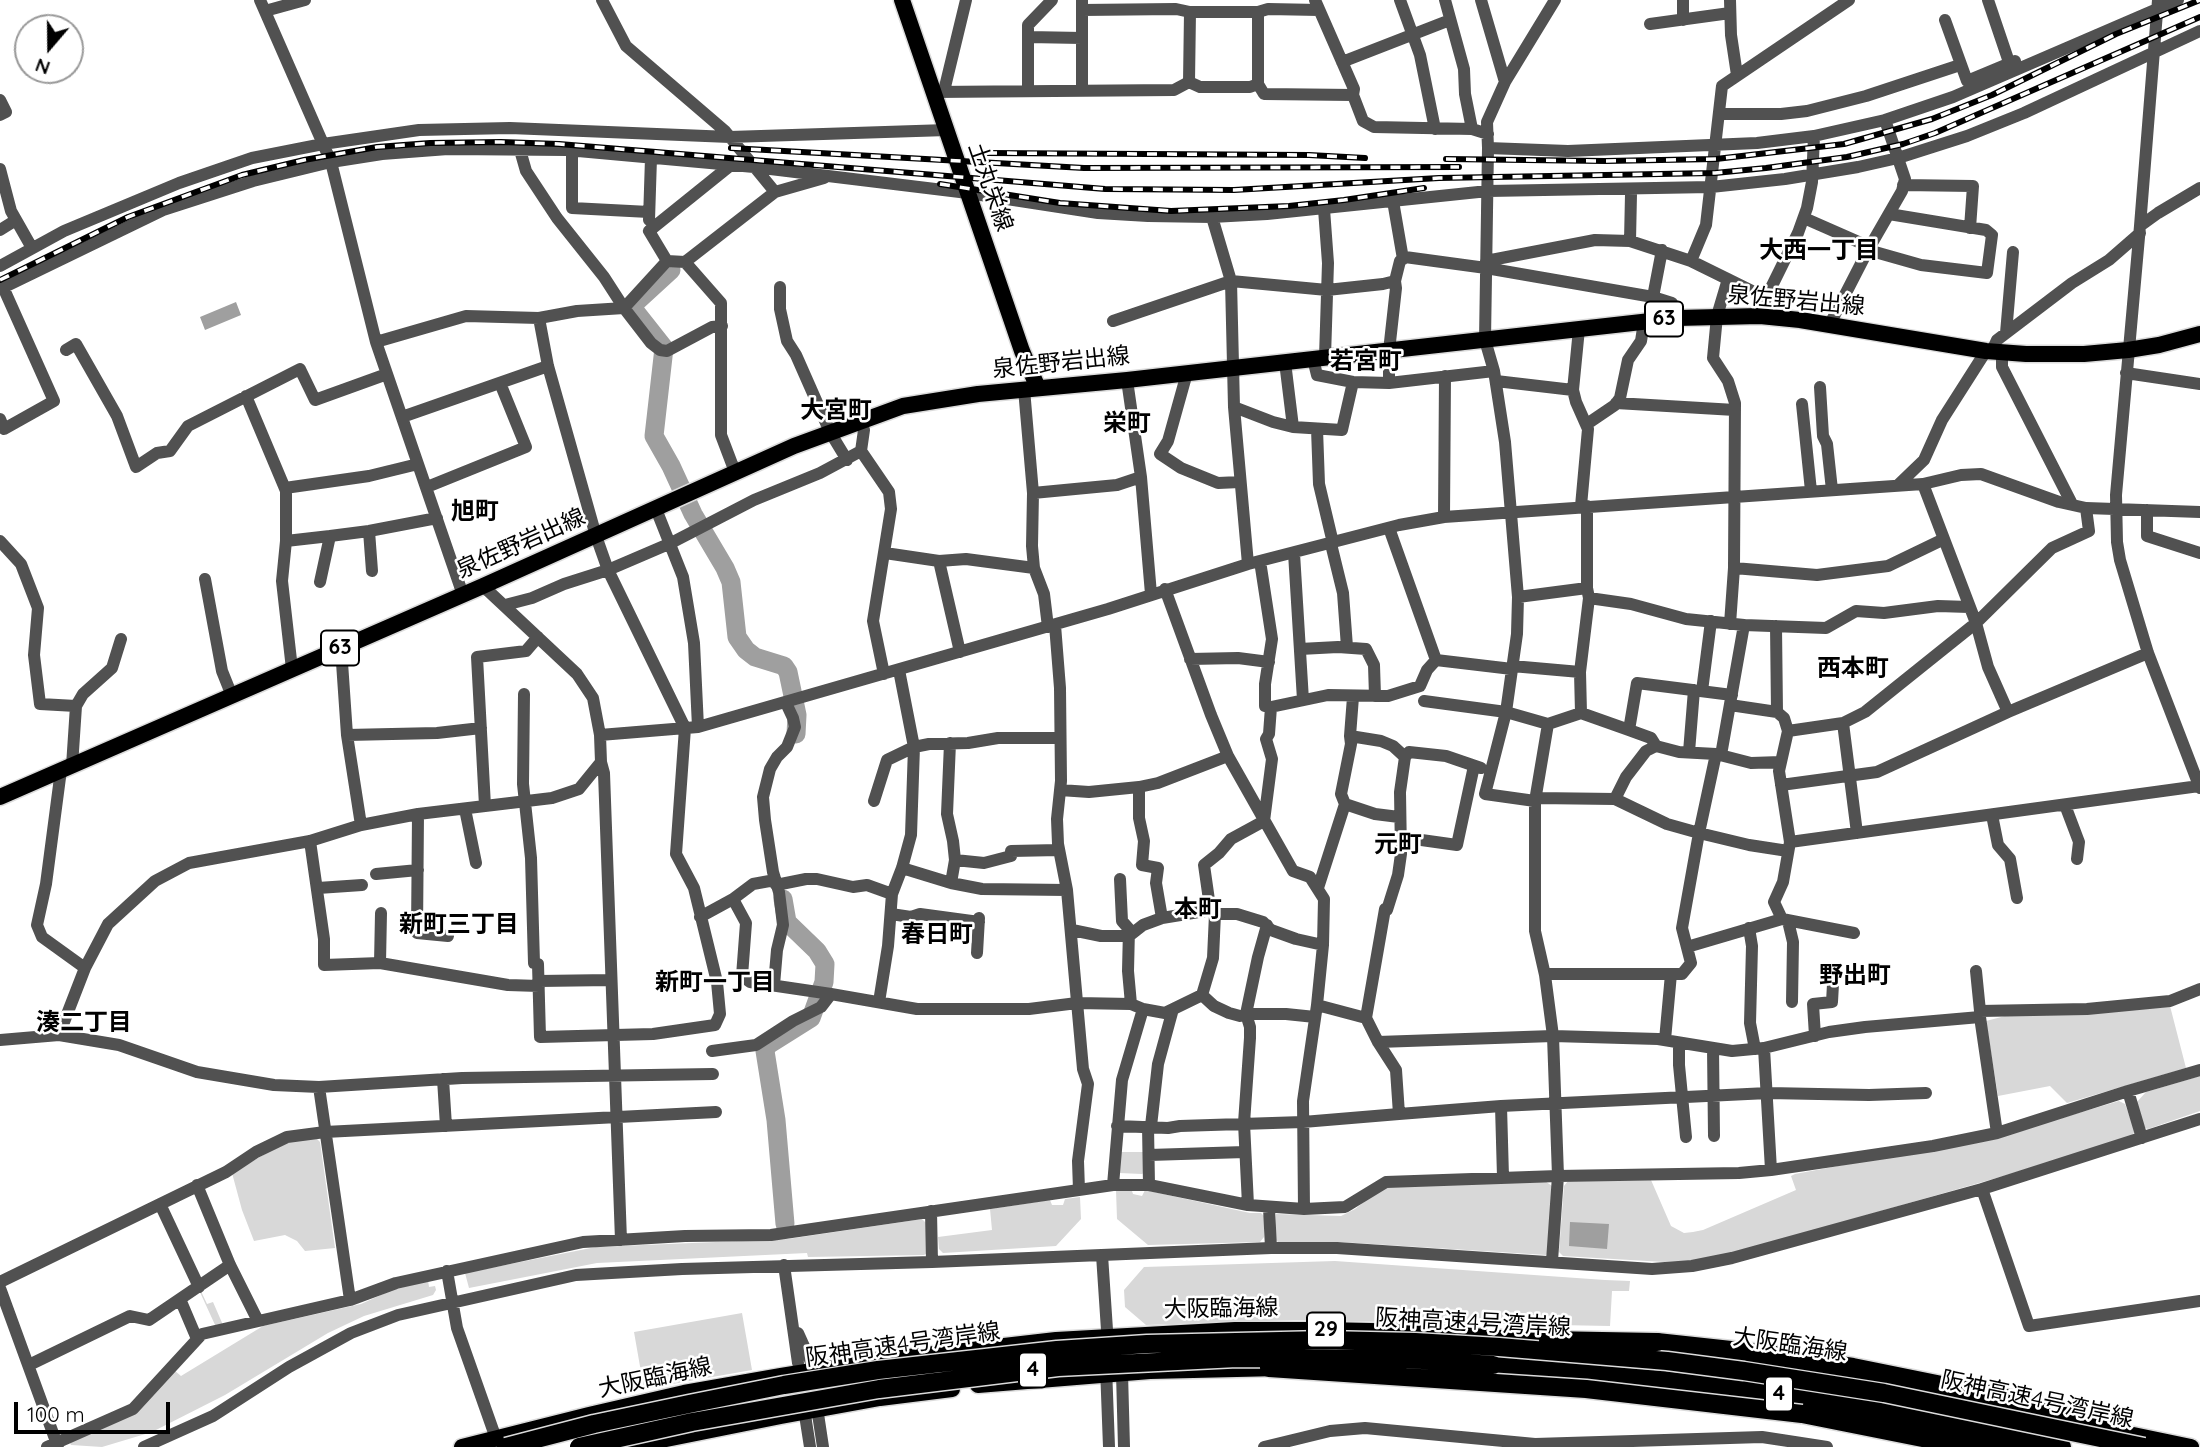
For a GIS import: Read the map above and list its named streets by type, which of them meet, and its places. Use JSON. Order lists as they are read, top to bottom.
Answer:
{
  "streets": {
    "highway": ["阪神高速4号湾岸線", "4"],
    "main road": [
      "土丸栄線",
      "泉佐野岩出線",
      "63",
      "大阪臨海線",
      "29"
    ]
  },
  "crossings": [
    ["土丸栄線", "泉佐野岩出線"],
    ["大阪臨海線", "阪神高速4号湾岸線"]
  ],
  "districts": [
    "大西一丁目",
    "若宮町",
    "大宮町",
    "栄町",
    "旭町",
    "西本町",
    "元町",
    "本町",
    "新町三丁目",
    "春日町",
    "野出町",
    "新町一丁目",
    "湊二丁目"
  ],
  "scale_bar": "100 m",
  "north": "bottom"
}
